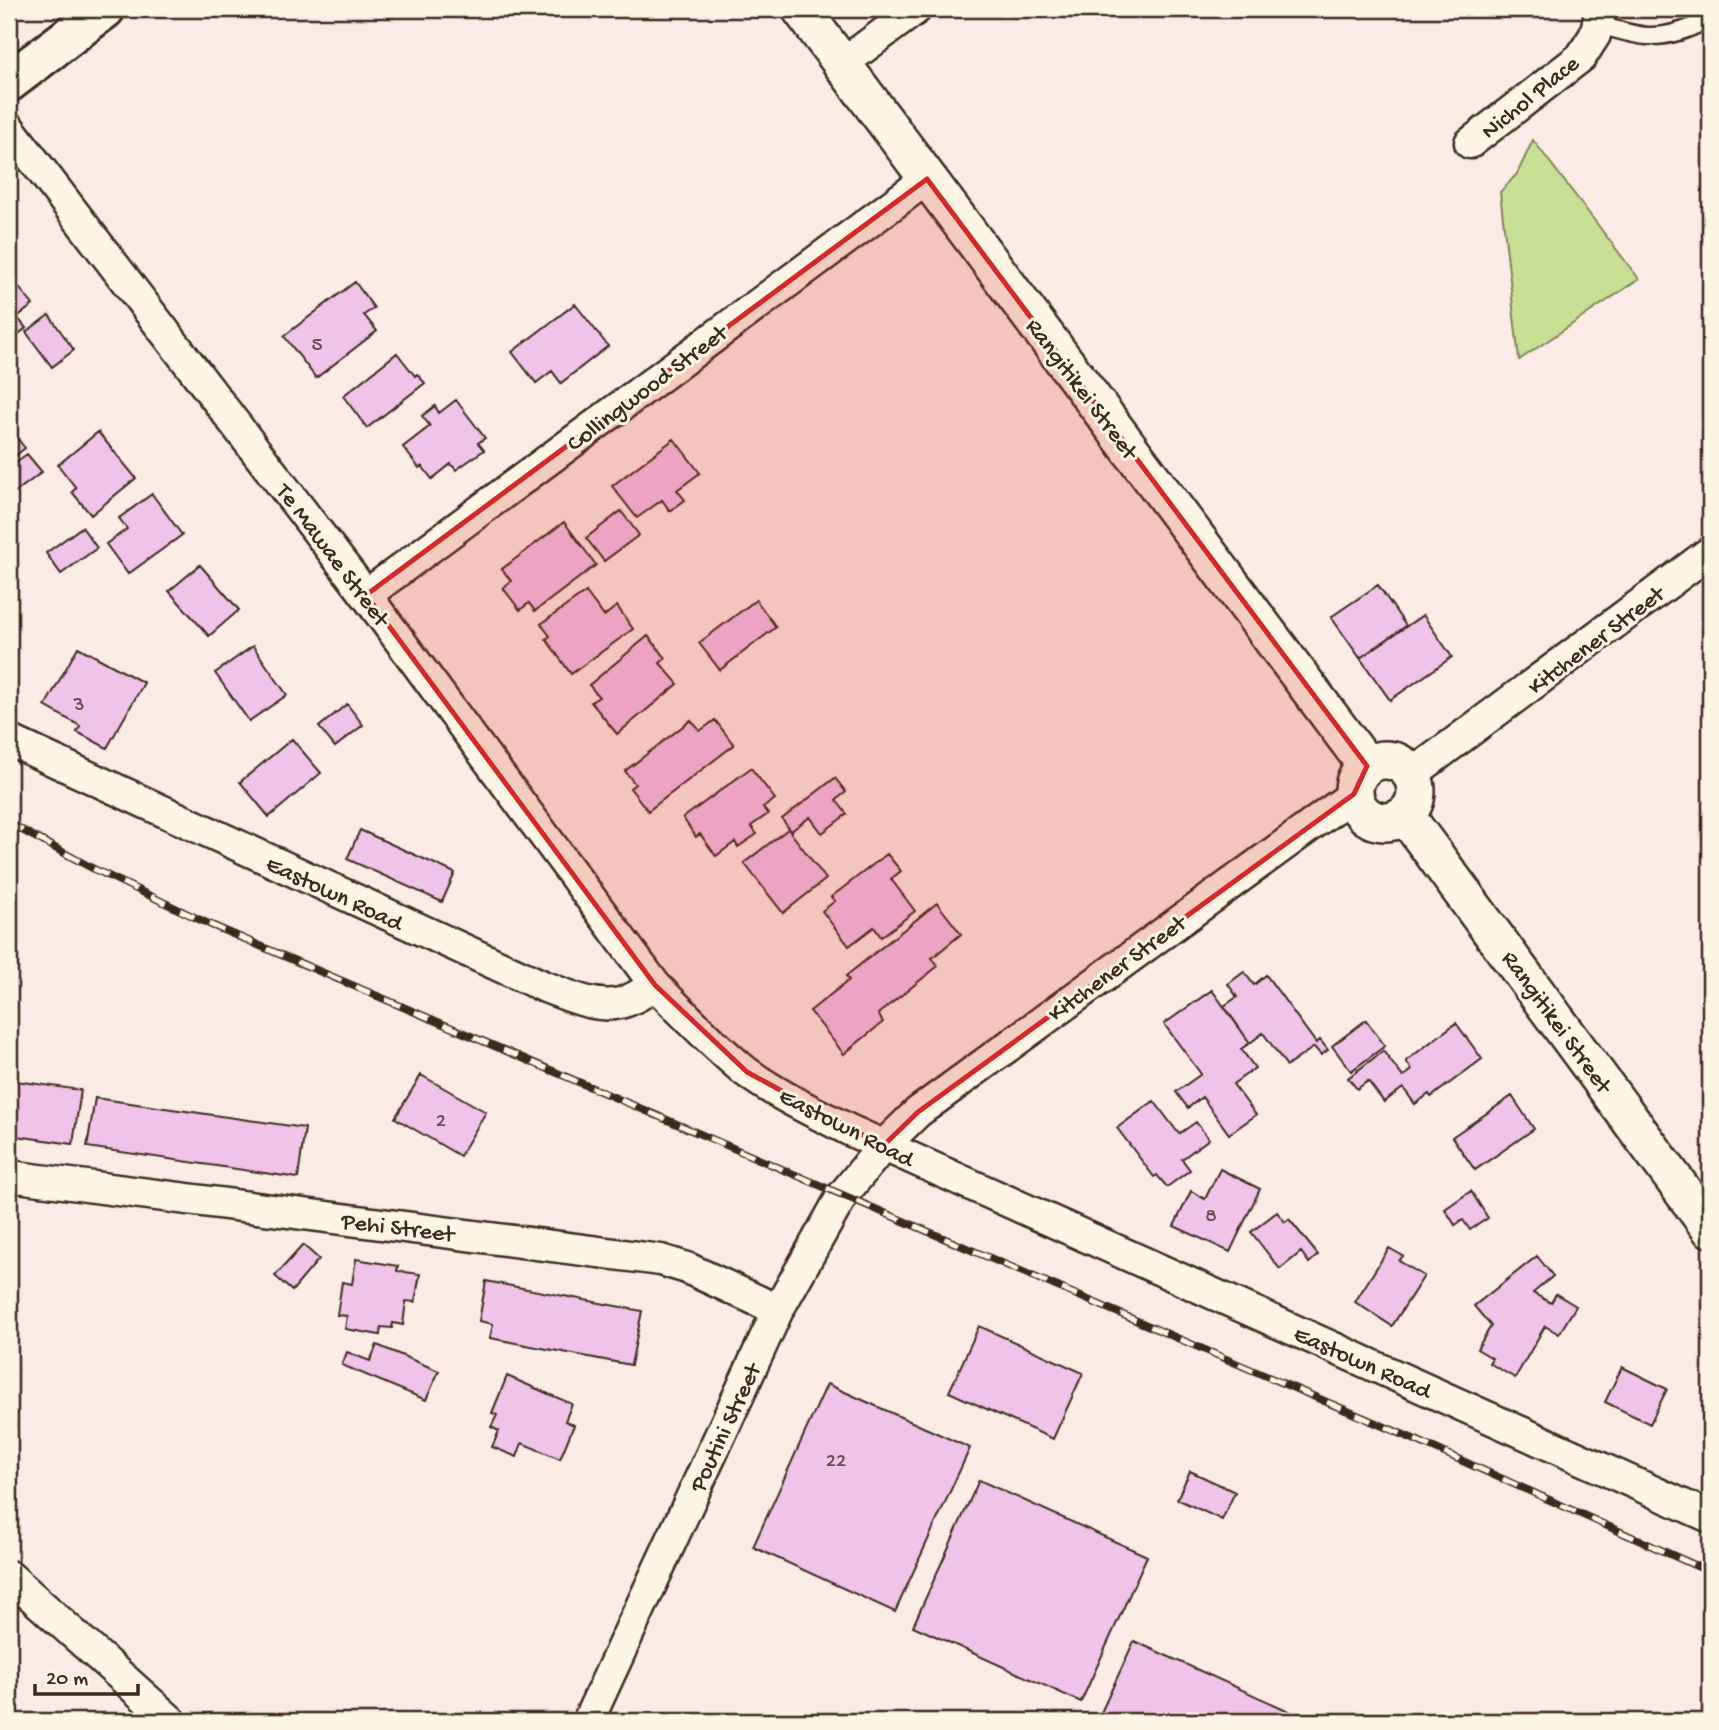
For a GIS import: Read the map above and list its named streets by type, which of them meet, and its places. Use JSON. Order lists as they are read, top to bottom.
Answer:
{
  "streets": {
    "street": [
      "Nichol Place",
      "Collingwood Street",
      "Rangitikei Street",
      "Te Mawae Street",
      "Kitchener Street",
      "Eastown Road",
      "Pehi Street",
      "Poutini Street"
    ]
  },
  "crossings": [
    ["Collingwood Street", "Rangitikei Street"],
    ["Collingwood Street", "Te Mawae Street"],
    ["Rangitikei Street", "Kitchener Street"],
    ["Te Mawae Street", "Eastown Road"],
    ["Kitchener Street", "Eastown Road"],
    ["Kitchener Street", "Poutini Street"],
    ["Eastown Road", "Poutini Street"],
    ["Pehi Street", "Poutini Street"]
  ],
  "house_numbers": [
    "5",
    "3",
    "2",
    "8",
    "22"
  ],
  "scale_bar": "20 m"
}
